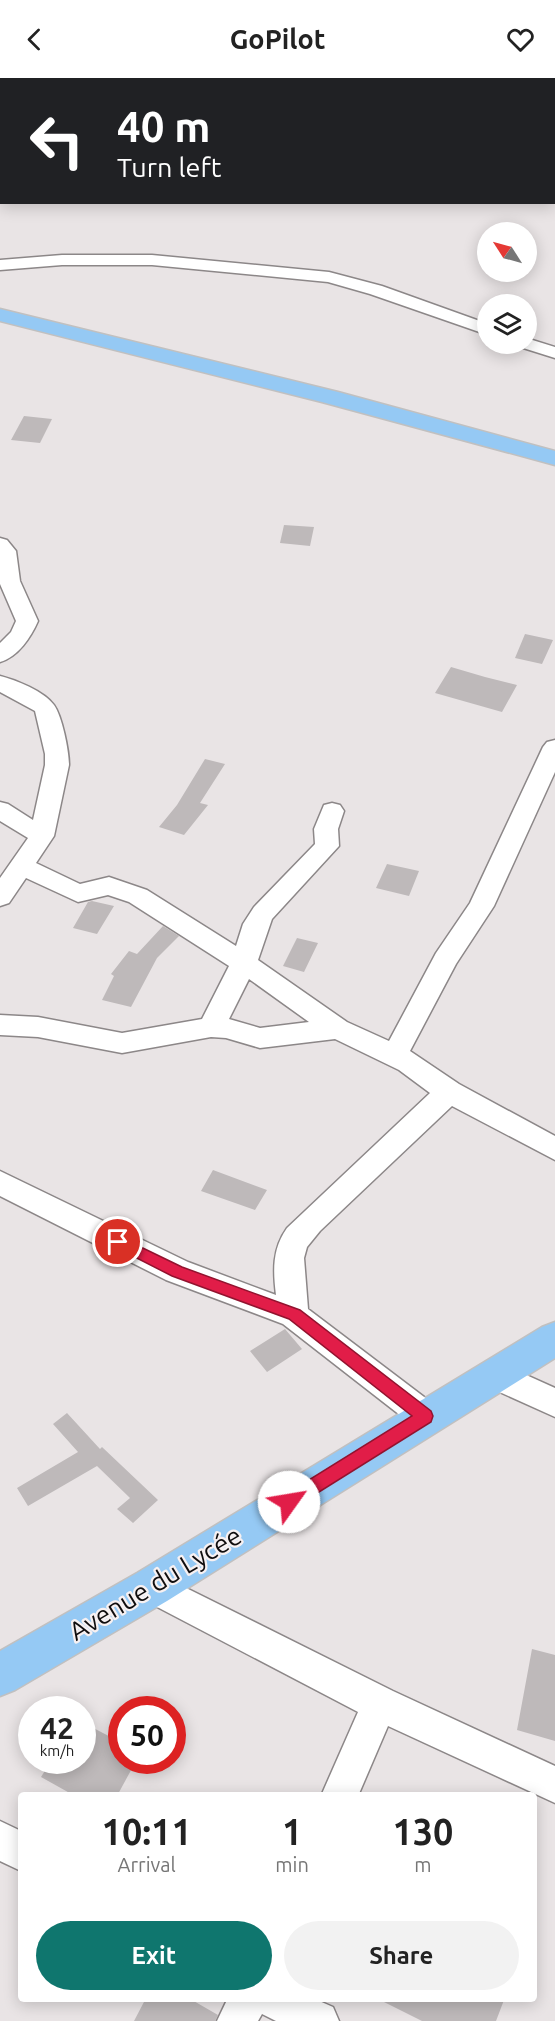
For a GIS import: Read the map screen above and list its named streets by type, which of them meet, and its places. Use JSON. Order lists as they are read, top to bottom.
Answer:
{
  "streets": {
    "main road": ["Avenue du Lycée"]
  },
  "north": "top left",
  "page": {
    "header": "GoPilot",
    "turn": ["40 m", "Turn left"],
    "speed": "42 km/h",
    "limit": "50",
    "eta": [
      "10:11",
      "Arrival",
      "1",
      "min",
      "130",
      "m"
    ],
    "buttons": ["Exit", "Share"]
  }
}
